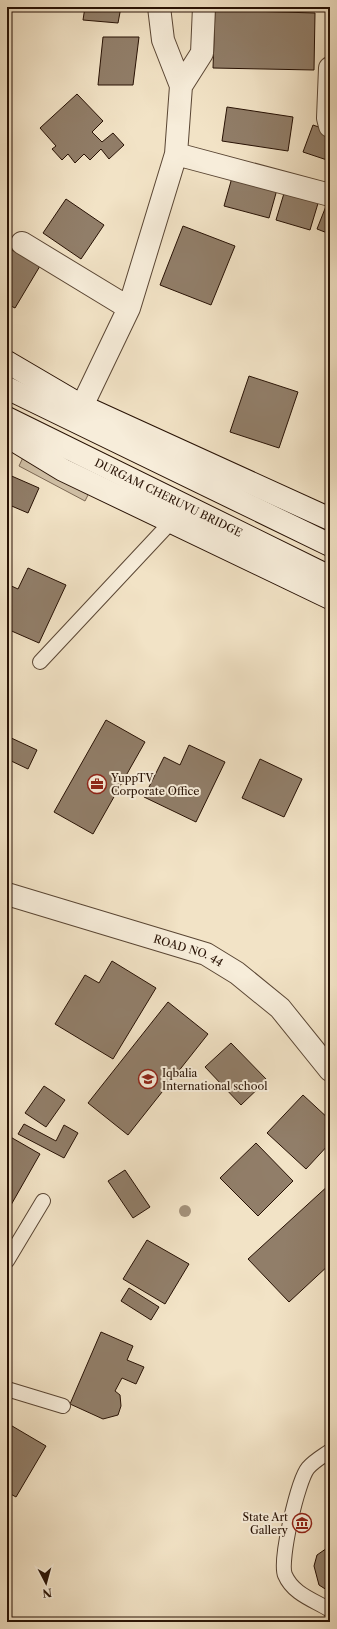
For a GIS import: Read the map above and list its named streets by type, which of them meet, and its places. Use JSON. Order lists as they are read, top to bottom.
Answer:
{
  "streets": {
    "main road": ["DURGAM CHERUVU BRIDGE", "ROAD NO. 44"]
  },
  "places": {
    "office": ["YuppTV Corporate Office"],
    "school or university": ["Iqbalia International school"],
    "museum": ["State Art Gallery"]
  },
  "north": "bottom"
}
